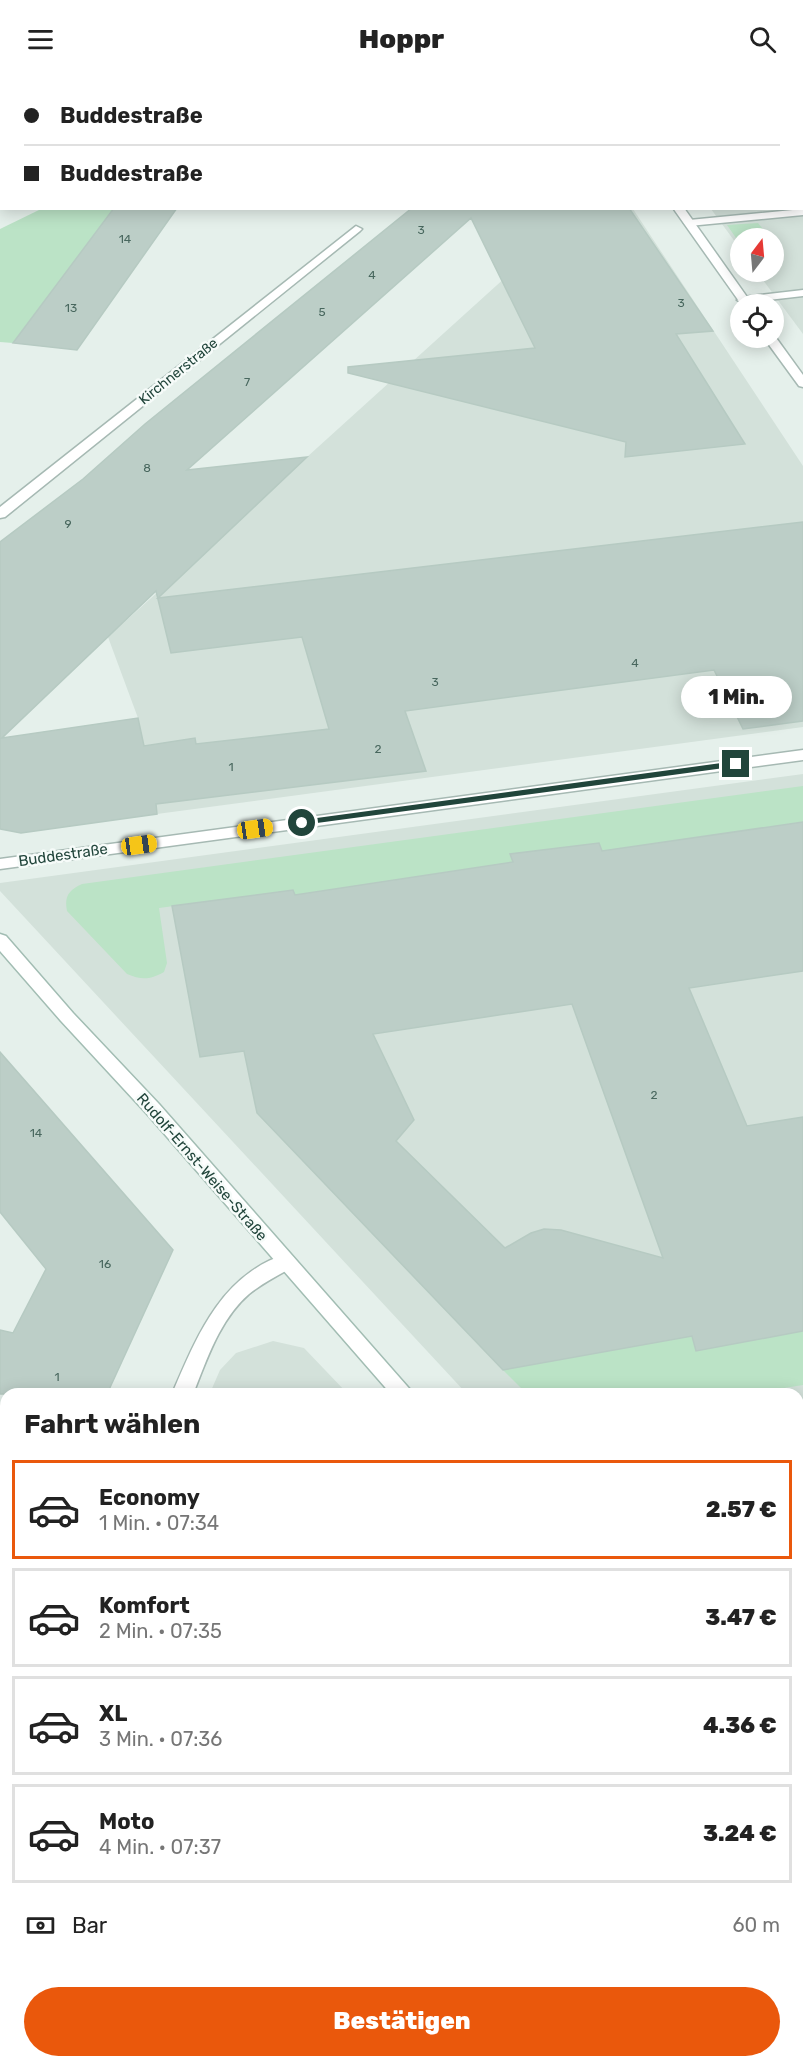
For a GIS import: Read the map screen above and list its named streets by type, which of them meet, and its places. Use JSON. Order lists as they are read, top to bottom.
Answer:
{
  "streets": {
    "street": ["Kirchnerstraße", "Buddestraße", "Rudolf-Ernst-Weise-Straße"]
  },
  "house_numbers": [
    "3",
    "14",
    "4",
    "3",
    "13",
    "5",
    "7",
    "8",
    "9",
    "4",
    "3",
    "2",
    "1",
    "2",
    "14",
    "16",
    "1"
  ],
  "north": "top",
  "page": {
    "header": "Hoppr",
    "banner": ["Buddestraße", "Buddestraße"],
    "bubble": "1 Min.",
    "heading": "Fahrt wählen",
    "list": [
      {
        "name": "Economy",
        "note": "1 Min. · 07:34",
        "value": "2.57 €"
      },
      {
        "name": "Komfort",
        "note": "2 Min. · 07:35",
        "value": "3.47 €"
      },
      {
        "name": "XL",
        "note": "3 Min. · 07:36",
        "value": "4.36 €"
      },
      {
        "name": "Moto",
        "note": "4 Min. · 07:37",
        "value": "3.24 €"
      }
    ],
    "pay": ["Bar", "60 m"],
    "buttons": "Bestätigen"
  }
}
